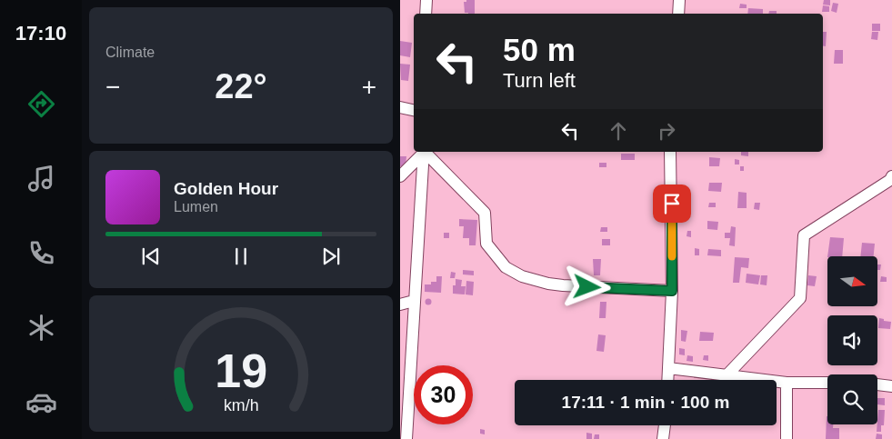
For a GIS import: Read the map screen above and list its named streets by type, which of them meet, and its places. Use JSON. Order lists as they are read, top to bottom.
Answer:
{
  "north": "right",
  "page": {
    "tabs": "17:10",
    "tile": "Climate",
    "turn": ["50 m", "Turn left"],
    "heat": ["−", "22°", "+"],
    "song": ["Golden Hour", "Lumen"],
    "limit": "30",
    "trip": "17:11 · 1 min · 100 m",
    "gauge": ["19", "km/h"]
  }
}
